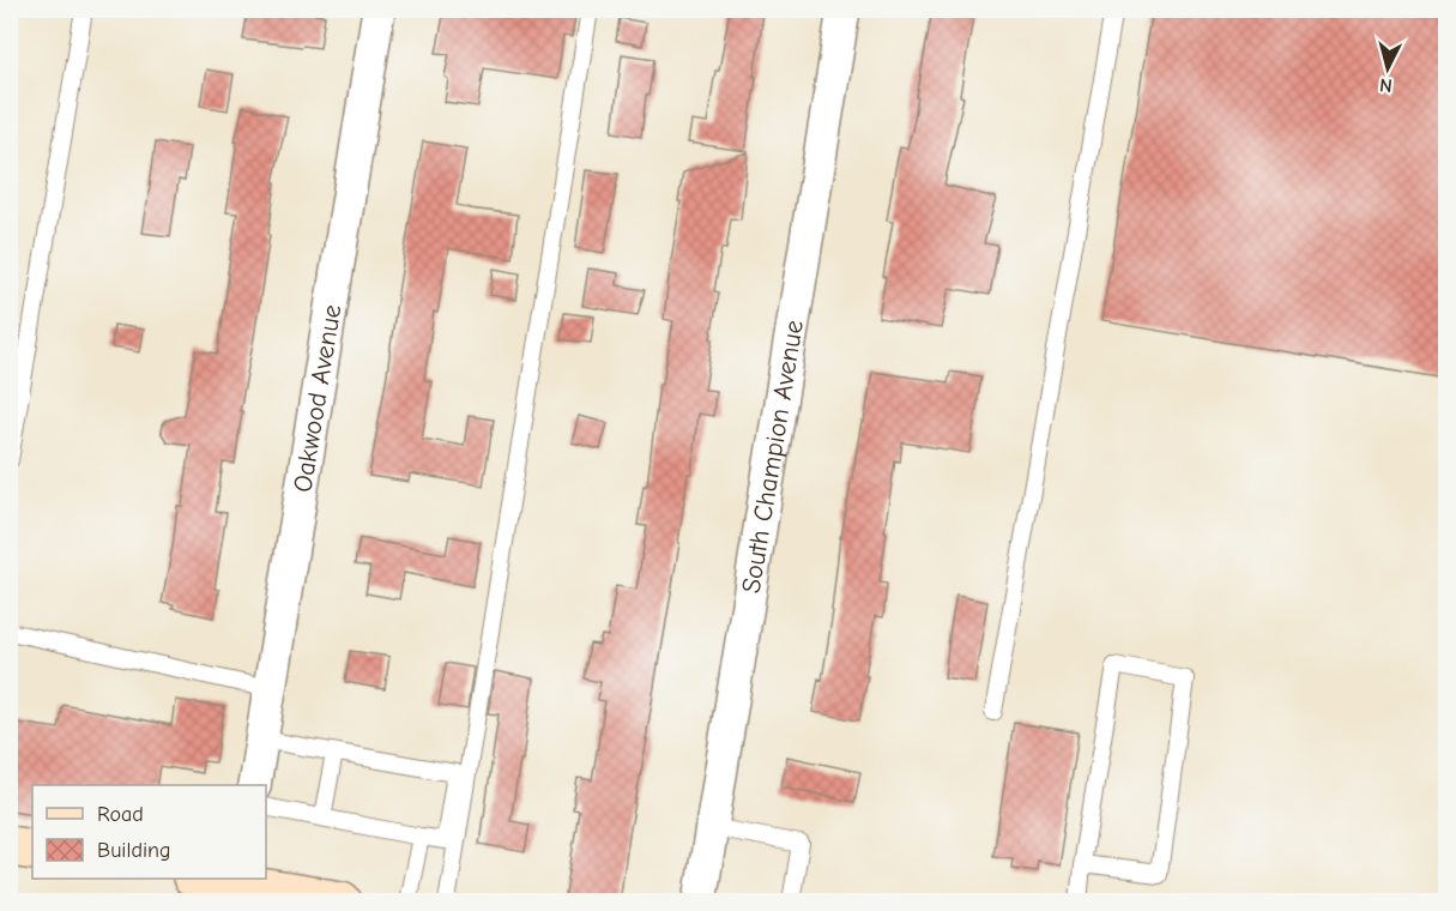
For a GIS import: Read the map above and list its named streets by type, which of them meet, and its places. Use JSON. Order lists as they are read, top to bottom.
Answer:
{
  "streets": {
    "street": ["Oakwood Avenue", "South Champion Avenue"]
  },
  "legend": ["Road", "Building"],
  "north": "bottom"
}
